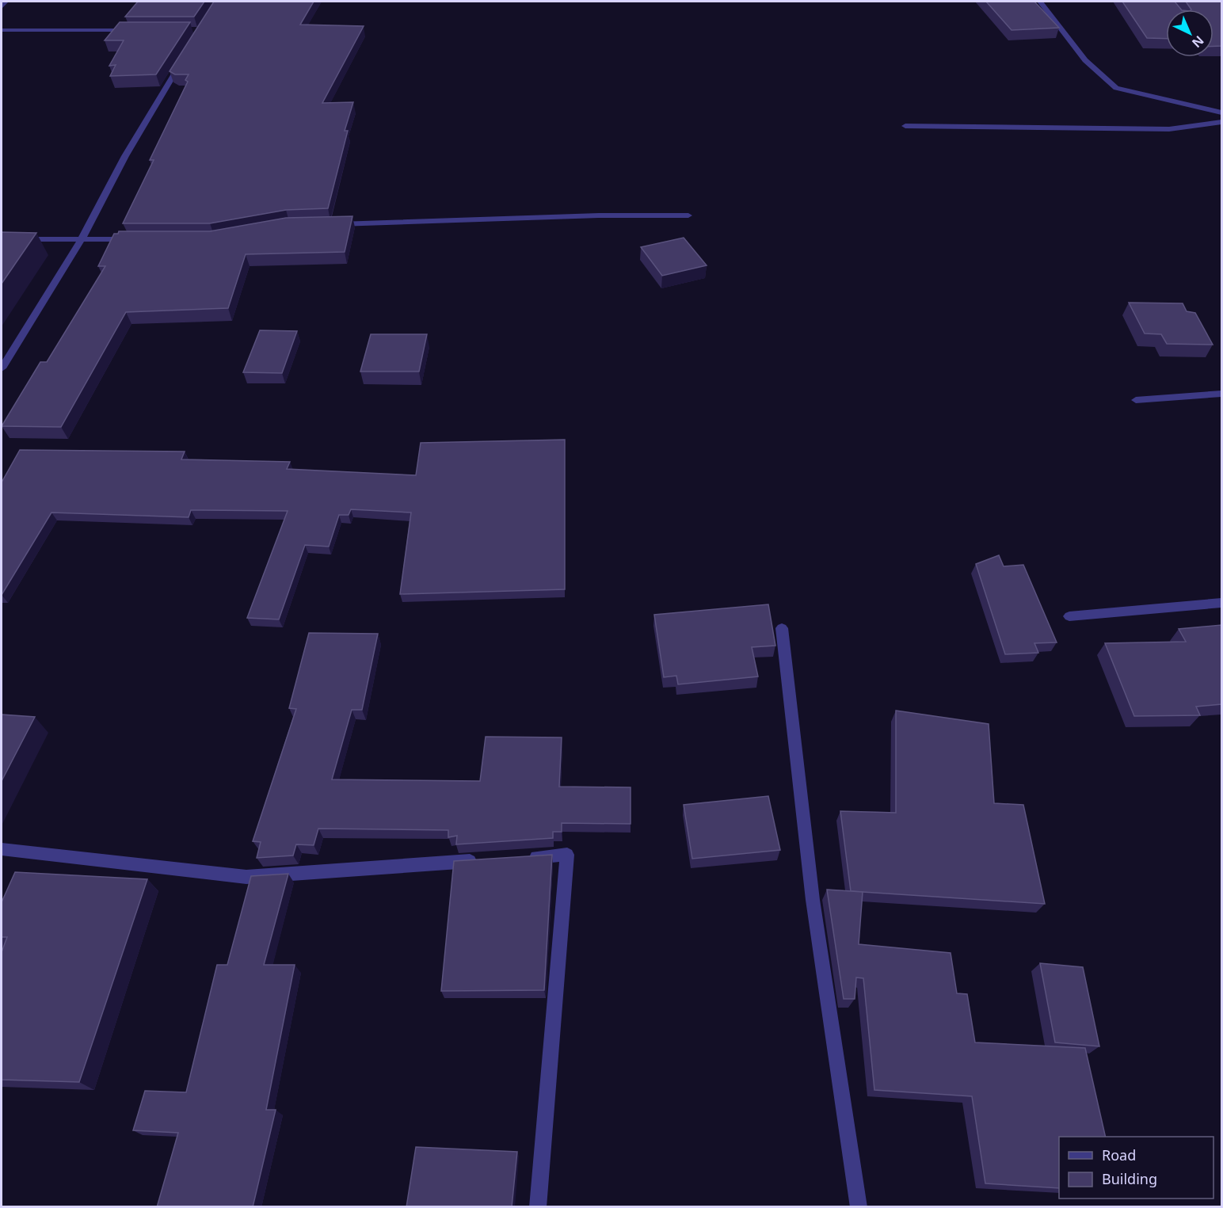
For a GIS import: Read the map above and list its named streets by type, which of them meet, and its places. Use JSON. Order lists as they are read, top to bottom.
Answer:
{
  "legend": ["Road", "Building"],
  "north": "bottom right"
}
